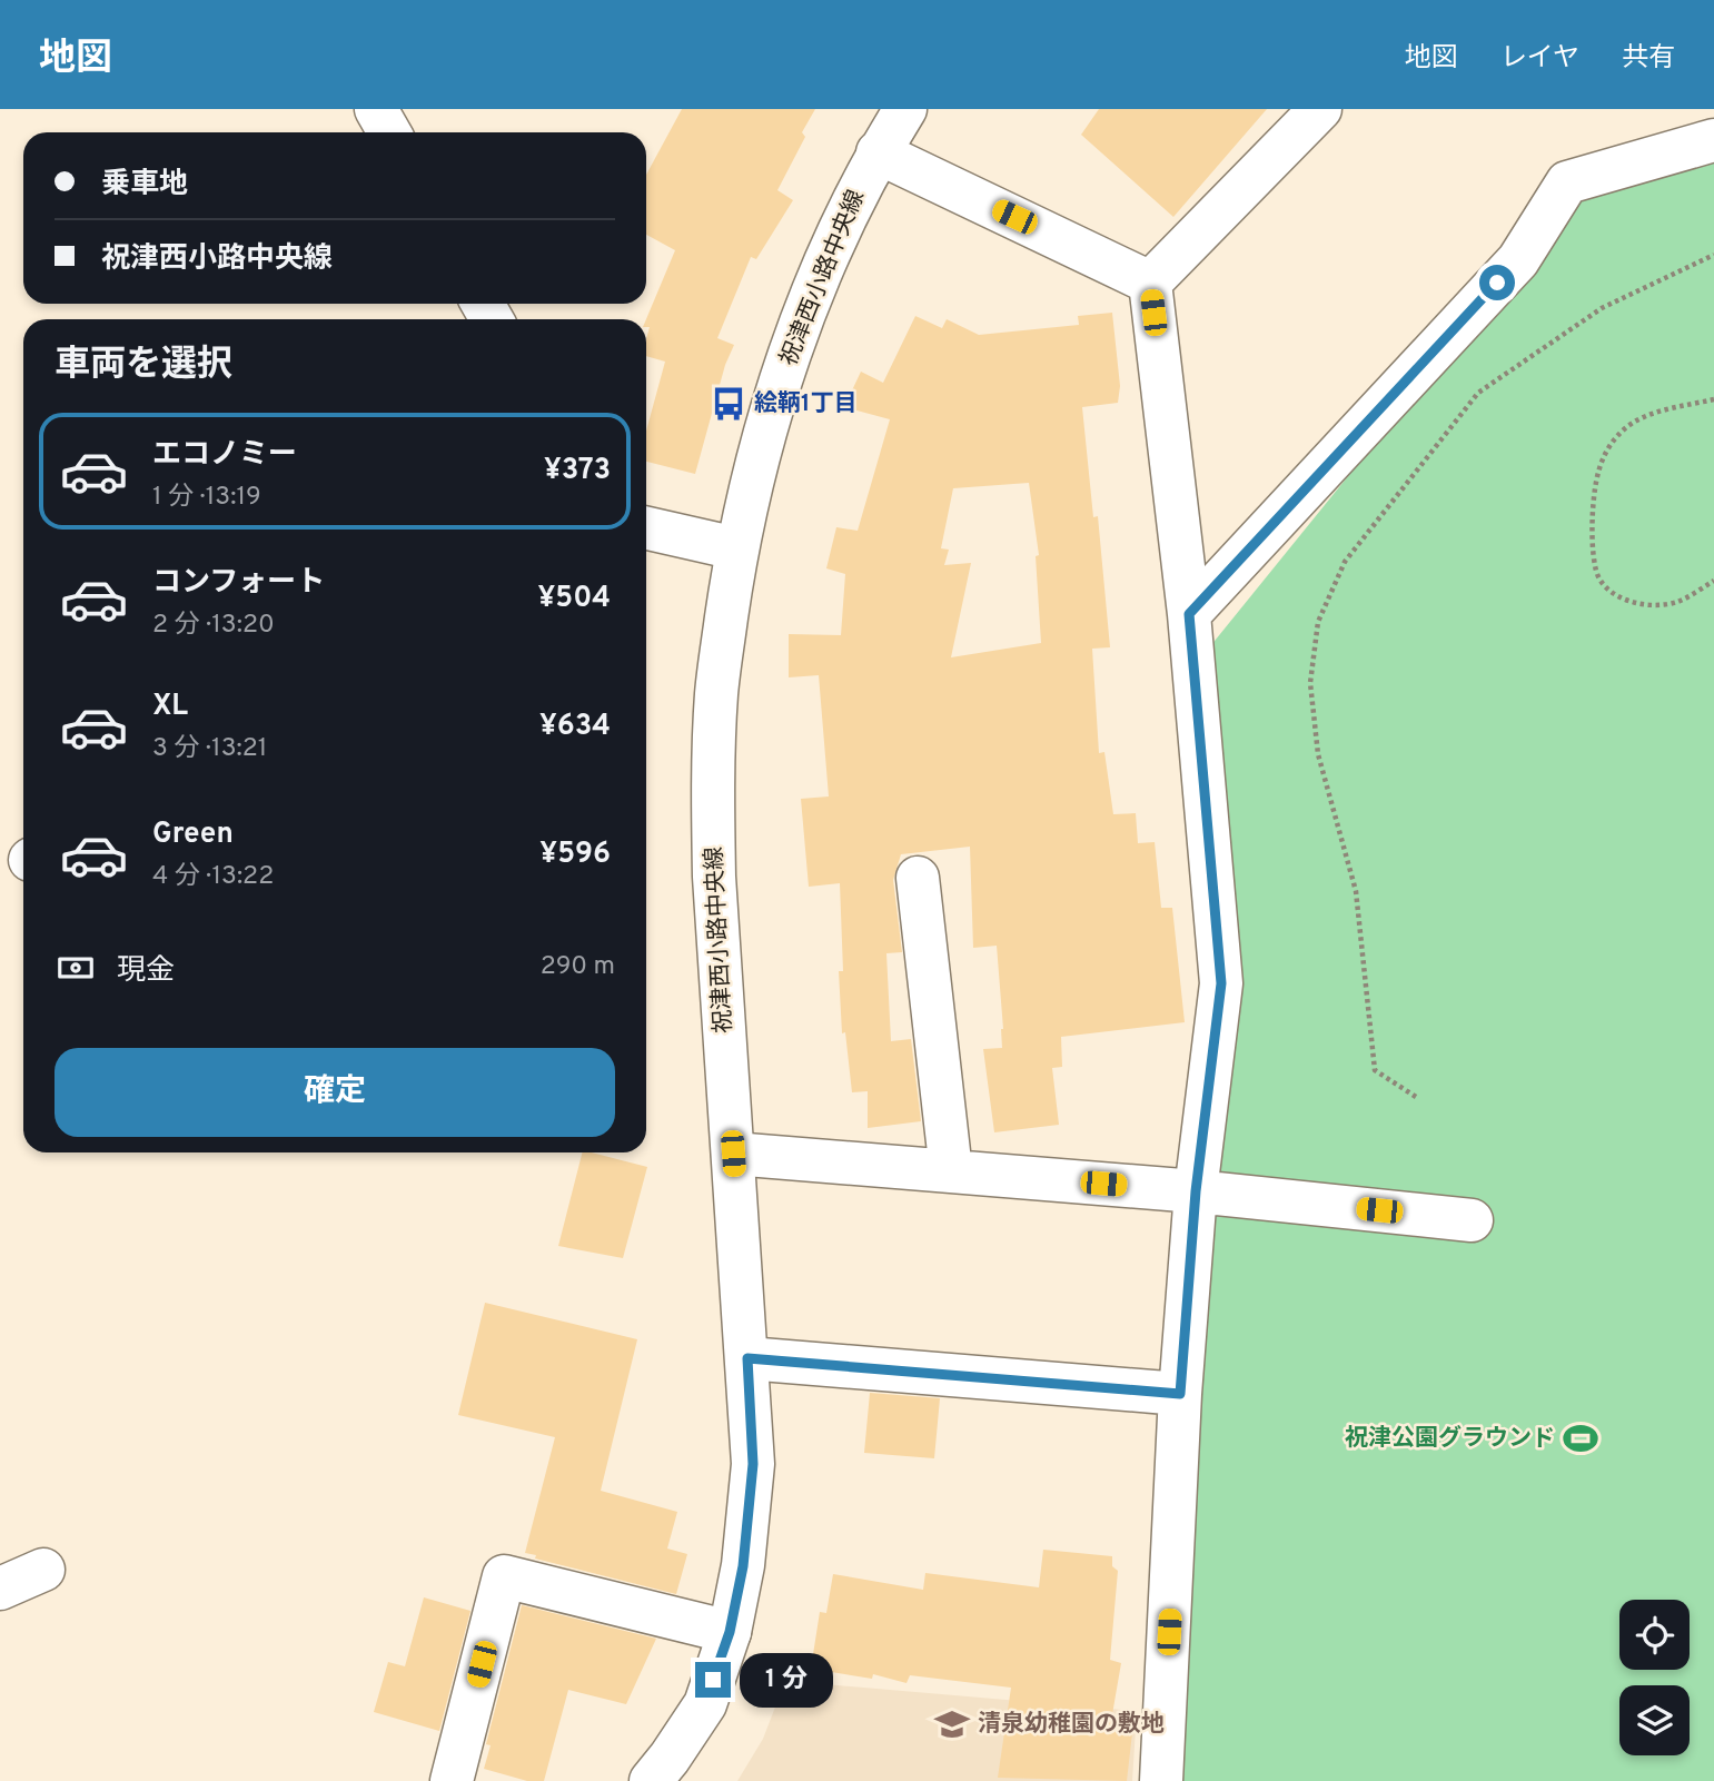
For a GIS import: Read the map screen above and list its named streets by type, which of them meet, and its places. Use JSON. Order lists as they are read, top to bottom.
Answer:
{
  "streets": {
    "street": ["祝津西小路中央線"]
  },
  "places": {
    "bus stop": ["絵鞆1丁目"],
    "sports": ["祝津公園グラウンド"],
    "school or university": ["清泉幼稚園の敷地"]
  },
  "page": {
    "header": "地図",
    "nav": ["地図", "レイヤ", "共有"],
    "banner": ["乗車地", "祝津西小路中央線"],
    "heading": "車両を選択",
    "list": [
      {
        "name": "エコノミー",
        "note": "1 分 · 13:19",
        "value": "¥373"
      },
      {
        "name": "コンフォート",
        "note": "2 分 · 13:20",
        "value": "¥504"
      },
      {
        "name": "XL",
        "note": "3 分 · 13:21",
        "value": "¥634"
      },
      {
        "name": "Green",
        "note": "4 分 · 13:22",
        "value": "¥596"
      }
    ],
    "pay": ["現金", "290 m"],
    "buttons": "確定",
    "bubble": "1 分"
  }
}
